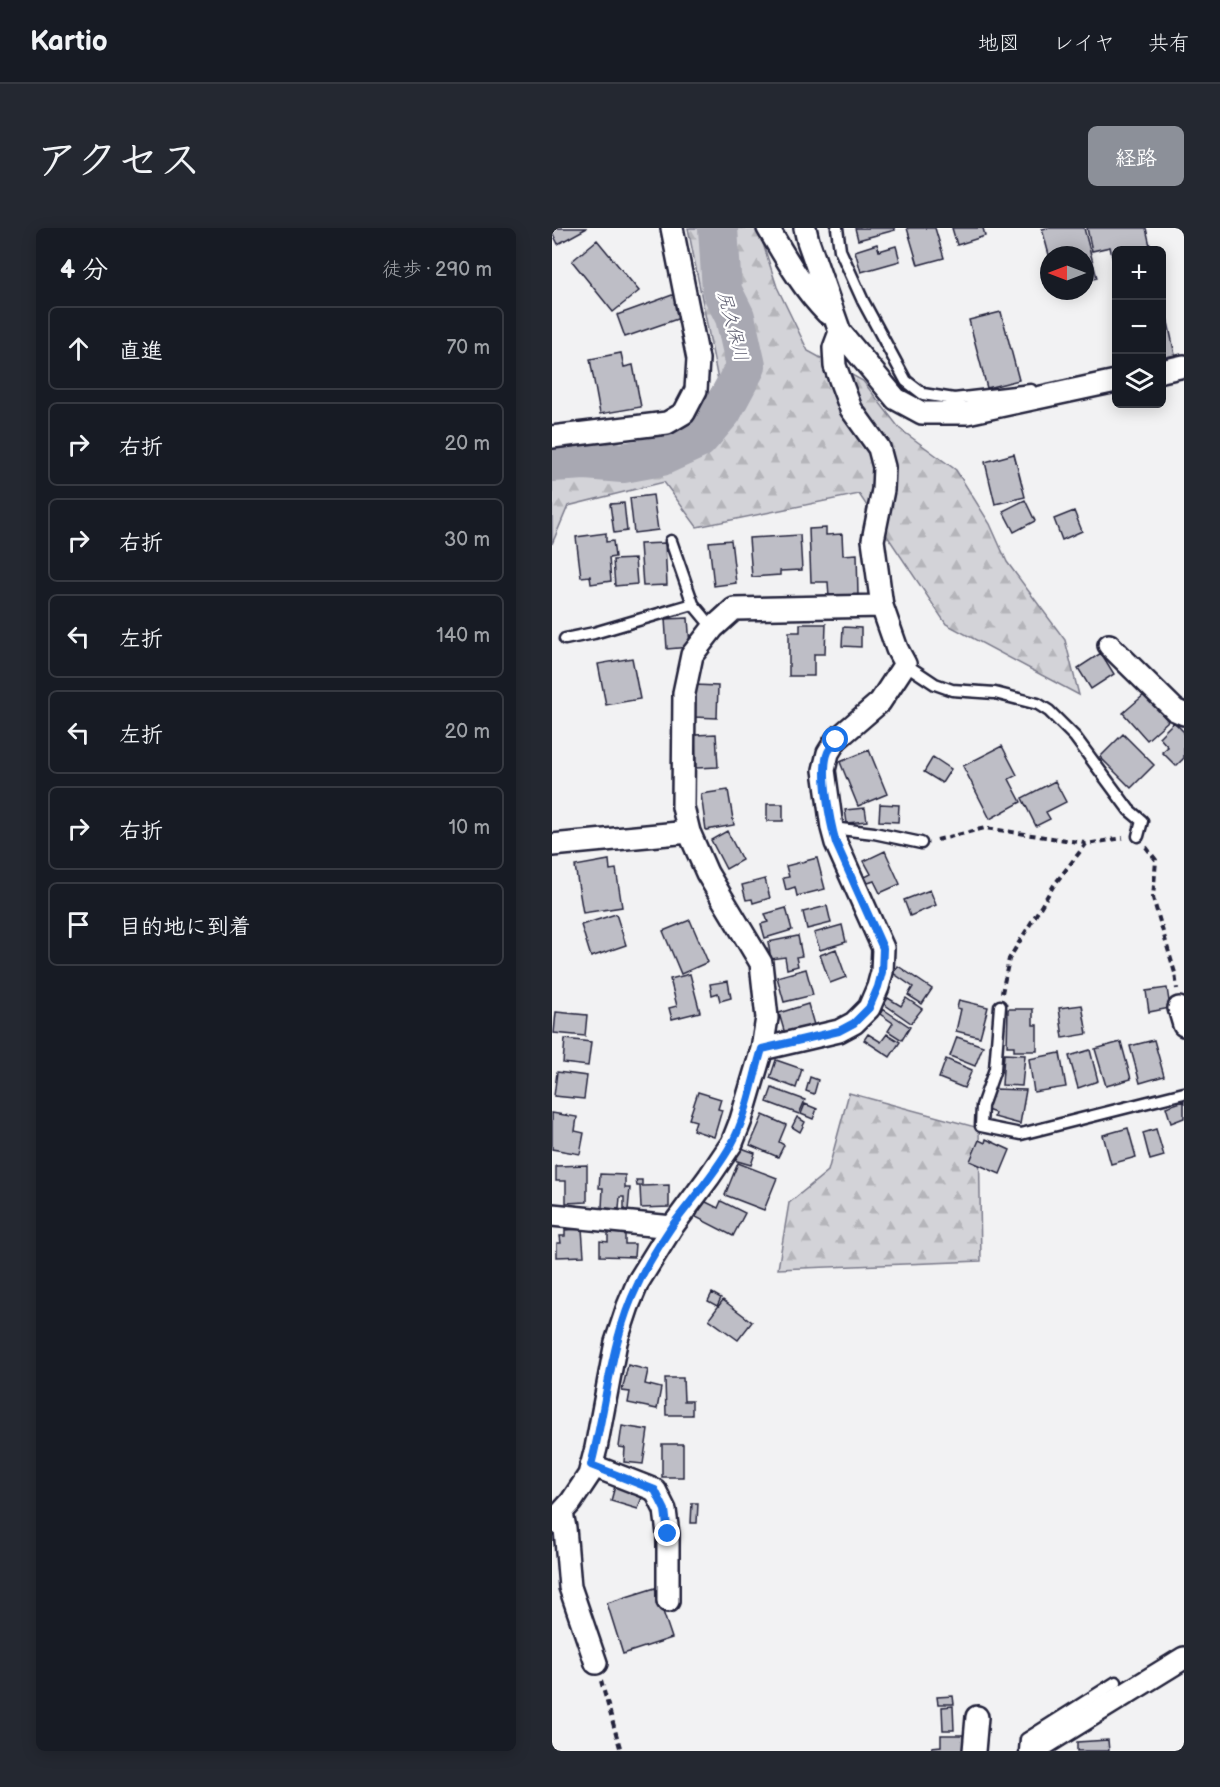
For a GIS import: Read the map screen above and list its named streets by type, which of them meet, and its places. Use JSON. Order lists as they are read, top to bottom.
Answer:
{
  "water": ["尻久保川"],
  "north": "left",
  "page": {
    "header": "Kartio",
    "nav": ["地図", "レイヤ", "共有"],
    "title": "アクセス",
    "buttons": "経路",
    "heading": ["4 分", "徒歩 · 290 m"],
    "map_buttons": ["+", "−"],
    "list": [
      ["直進", "70 m"],
      ["右折", "20 m"],
      ["右折", "30 m"],
      ["左折", "140 m"],
      ["左折", "20 m"],
      ["右折", "10 m"],
      "目的地に到着"
    ]
  }
}
